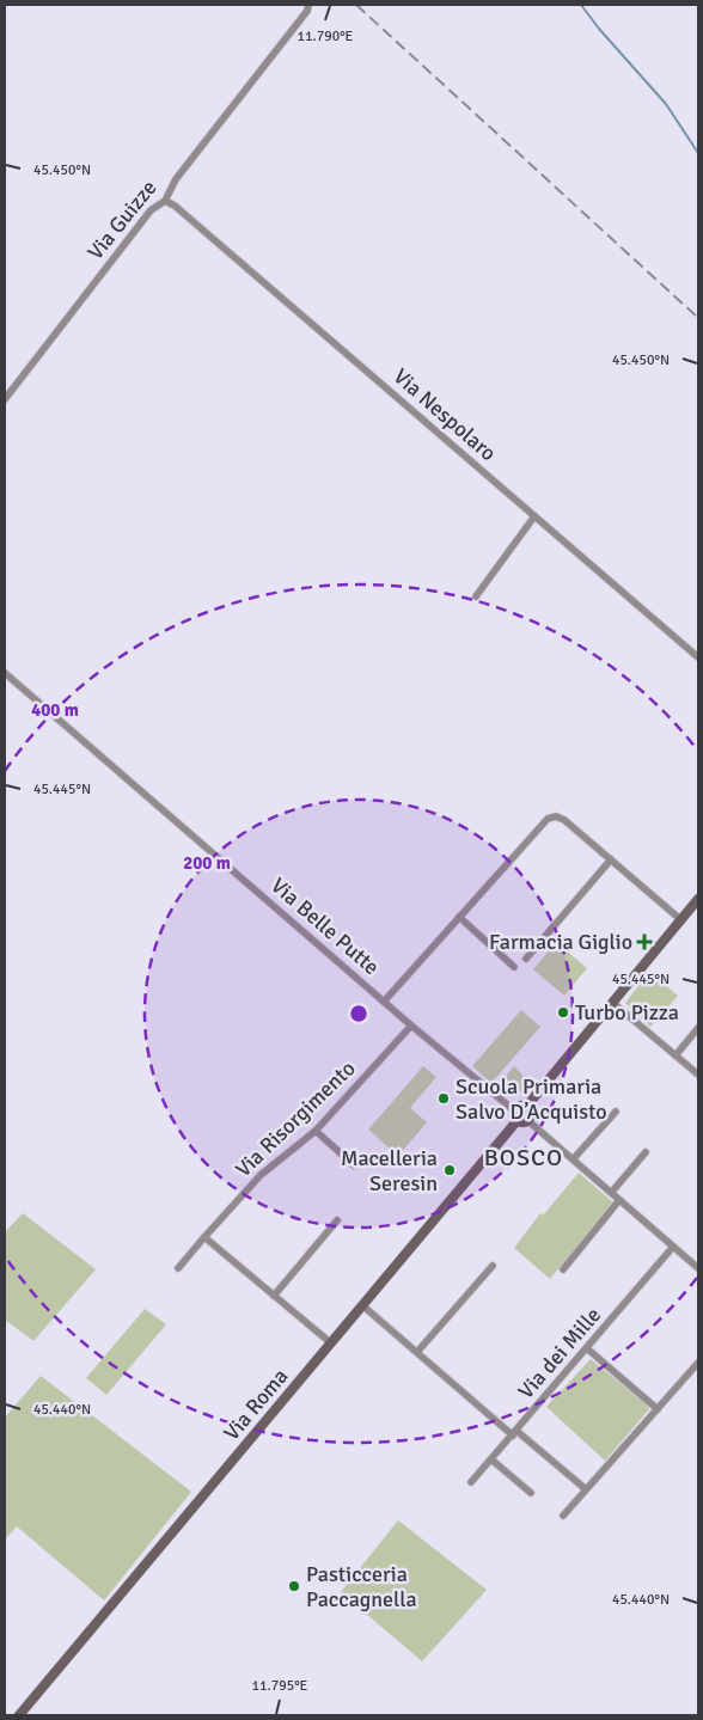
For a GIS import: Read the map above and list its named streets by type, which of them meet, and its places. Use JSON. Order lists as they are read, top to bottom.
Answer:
{
  "streets": {
    "street": [
      "Via Guizze",
      "Via Nespolaro",
      "Via Belle Putte",
      "Via Risorgimento",
      "Via dei Mille",
      "Via Roma"
    ]
  },
  "crossings": [
    ["Via Guizze", "Via Nespolaro"],
    ["Via Belle Putte", "Via Risorgimento"],
    ["Via Belle Putte", "Via dei Mille"],
    ["Via Belle Putte", "Via Roma"]
  ],
  "districts": ["BOSCO"],
  "places": {
    "health": ["Farmacia Giglio"],
    "other": [
      "Turbo Pizza",
      "Scuola Primaria Salvo D’Acquisto",
      "Macelleria Seresin",
      "Pasticceria Paccagnella"
    ]
  },
  "coordinates": [
    "11.790°E",
    "45.450°N",
    "45.445°N",
    "45.440°N",
    "11.795°E"
  ],
  "rings": ["400 m", "200 m"]
}
